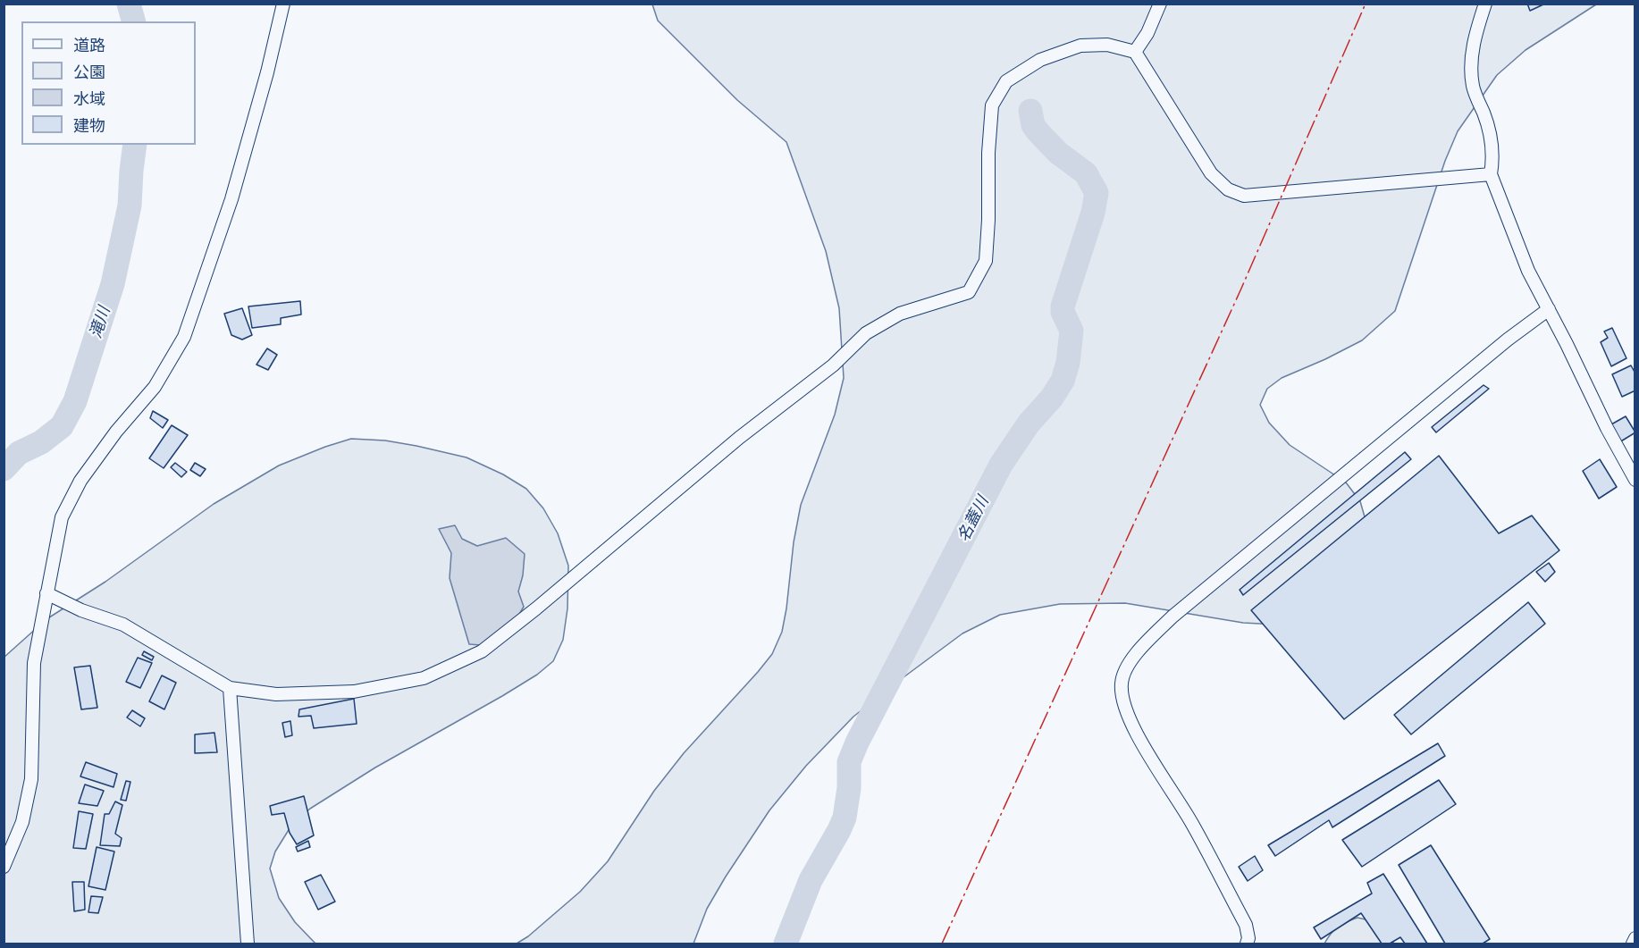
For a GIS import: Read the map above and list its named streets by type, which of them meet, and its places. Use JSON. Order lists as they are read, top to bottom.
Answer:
{
  "water": ["滝川", "名蓋川"],
  "legend": [
    "道路",
    "公園",
    "水域",
    "建物"
  ]
}
